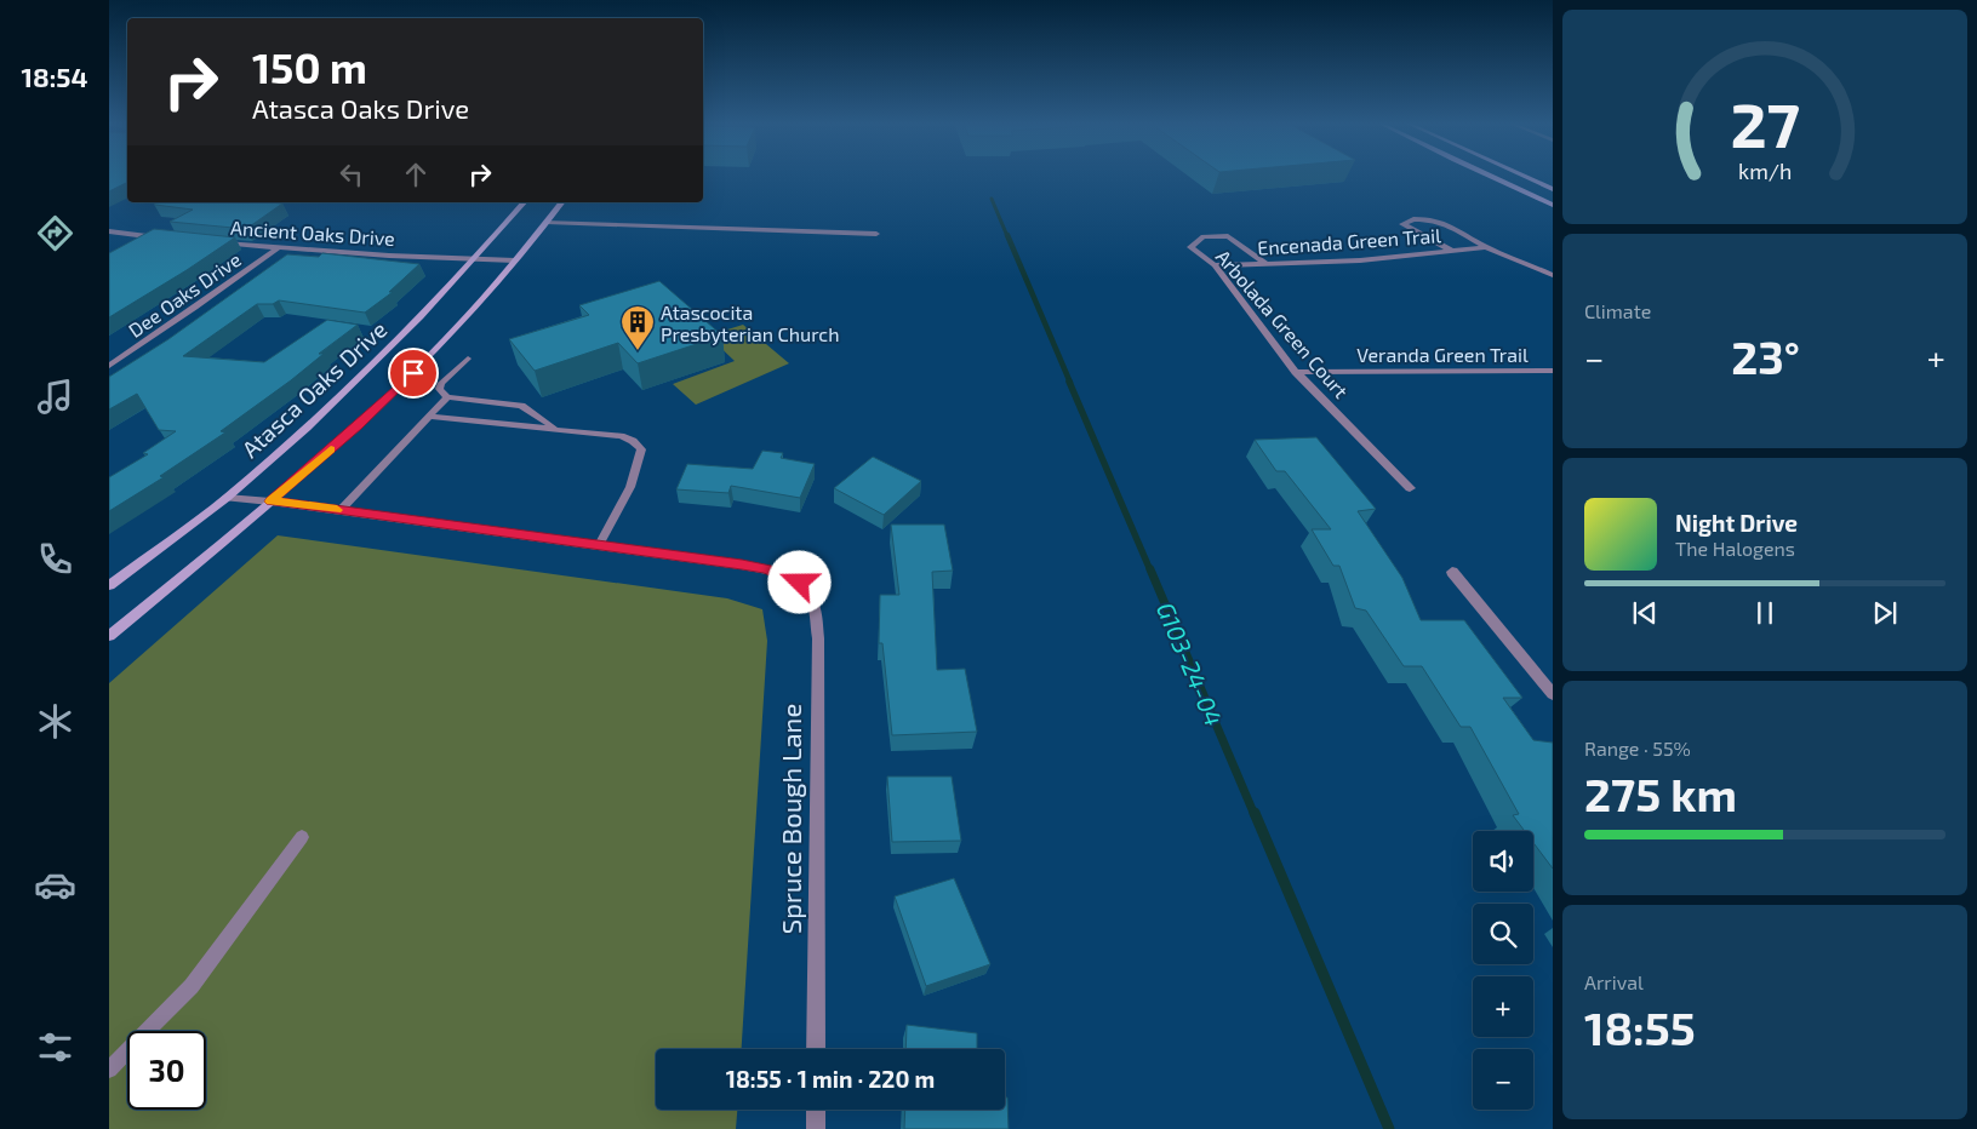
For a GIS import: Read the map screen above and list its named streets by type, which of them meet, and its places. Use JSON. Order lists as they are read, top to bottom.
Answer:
{
  "streets": {
    "street": [
      "Ancient Oaks Drive",
      "Encenada Green Trail",
      "Dee Oaks Drive",
      "Arbolada Green Court",
      "Veranda Green Trail",
      "Atasca Oaks Drive",
      "Spruce Bough Lane"
    ]
  },
  "crossings": [
    ["Ancient Oaks Drive", "Dee Oaks Drive"],
    ["Ancient Oaks Drive", "Atasca Oaks Drive"],
    ["Encenada Green Trail", "Arbolada Green Court"],
    ["Arbolada Green Court", "Veranda Green Trail"]
  ],
  "water": ["G103-24-04"],
  "places": {
    "building": ["Atascocita Presbyterian Church"]
  },
  "page": {
    "tabs": "18:54",
    "turn": ["150 m", "Atasca Oaks Drive"],
    "tile": [
      "Climate",
      ["Range · 55%", "275 km"],
      ["Arrival", "18:55"]
    ],
    "heat": ["−", "23°", "+"],
    "song": ["Night Drive", "The Halogens"],
    "map_buttons": ["+", "−"],
    "limit": "30",
    "trip": "18:55 · 1 min · 220 m",
    "gauge": ["27", "km/h"]
  }
}
